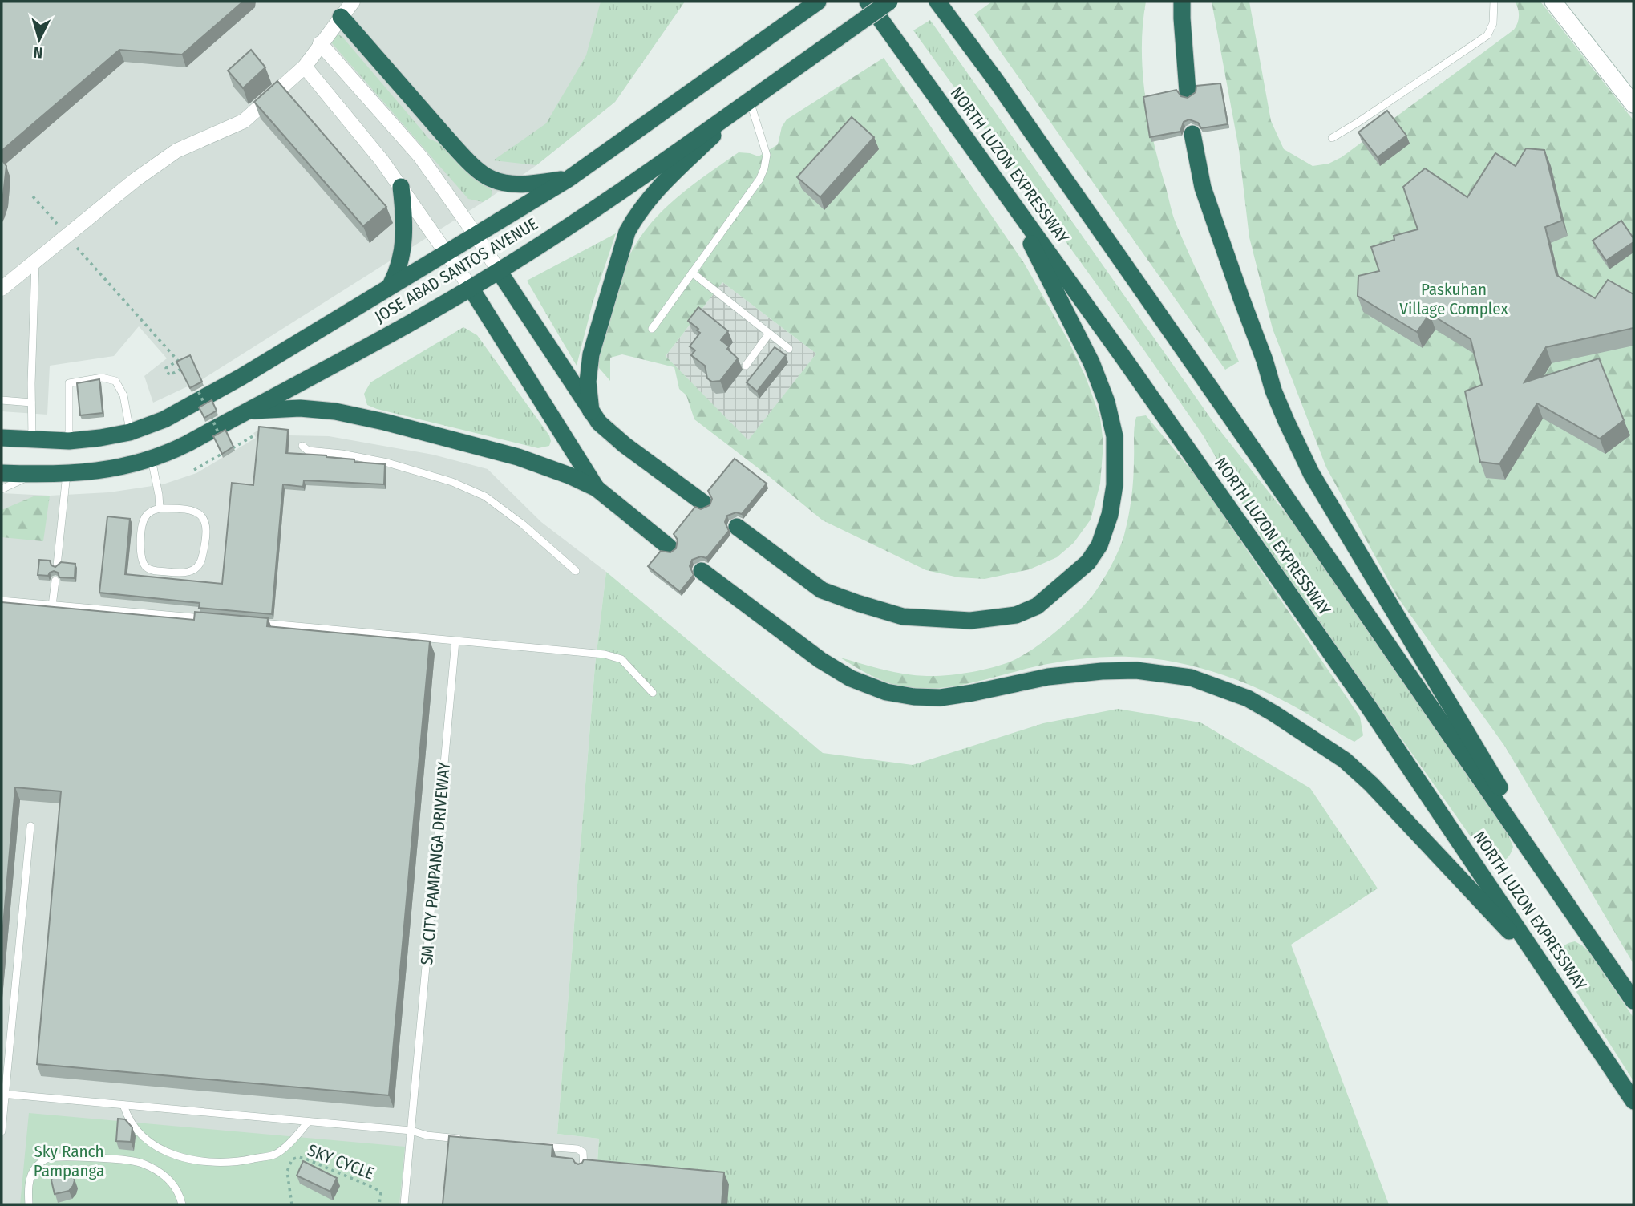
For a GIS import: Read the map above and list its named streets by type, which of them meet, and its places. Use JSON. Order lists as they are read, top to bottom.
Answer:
{
  "streets": {
    "highway": ["NORTH LUZON EXPRESSWAY", "JOSE ABAD SANTOS AVENUE"],
    "lane": ["SM CITY PAMPANGA DRIVEWAY"],
    "path": ["SKY CYCLE"]
  },
  "parks": ["Paskuhan Village Complex", "Sky Ranch Pampanga"],
  "north": "bottom"
}
